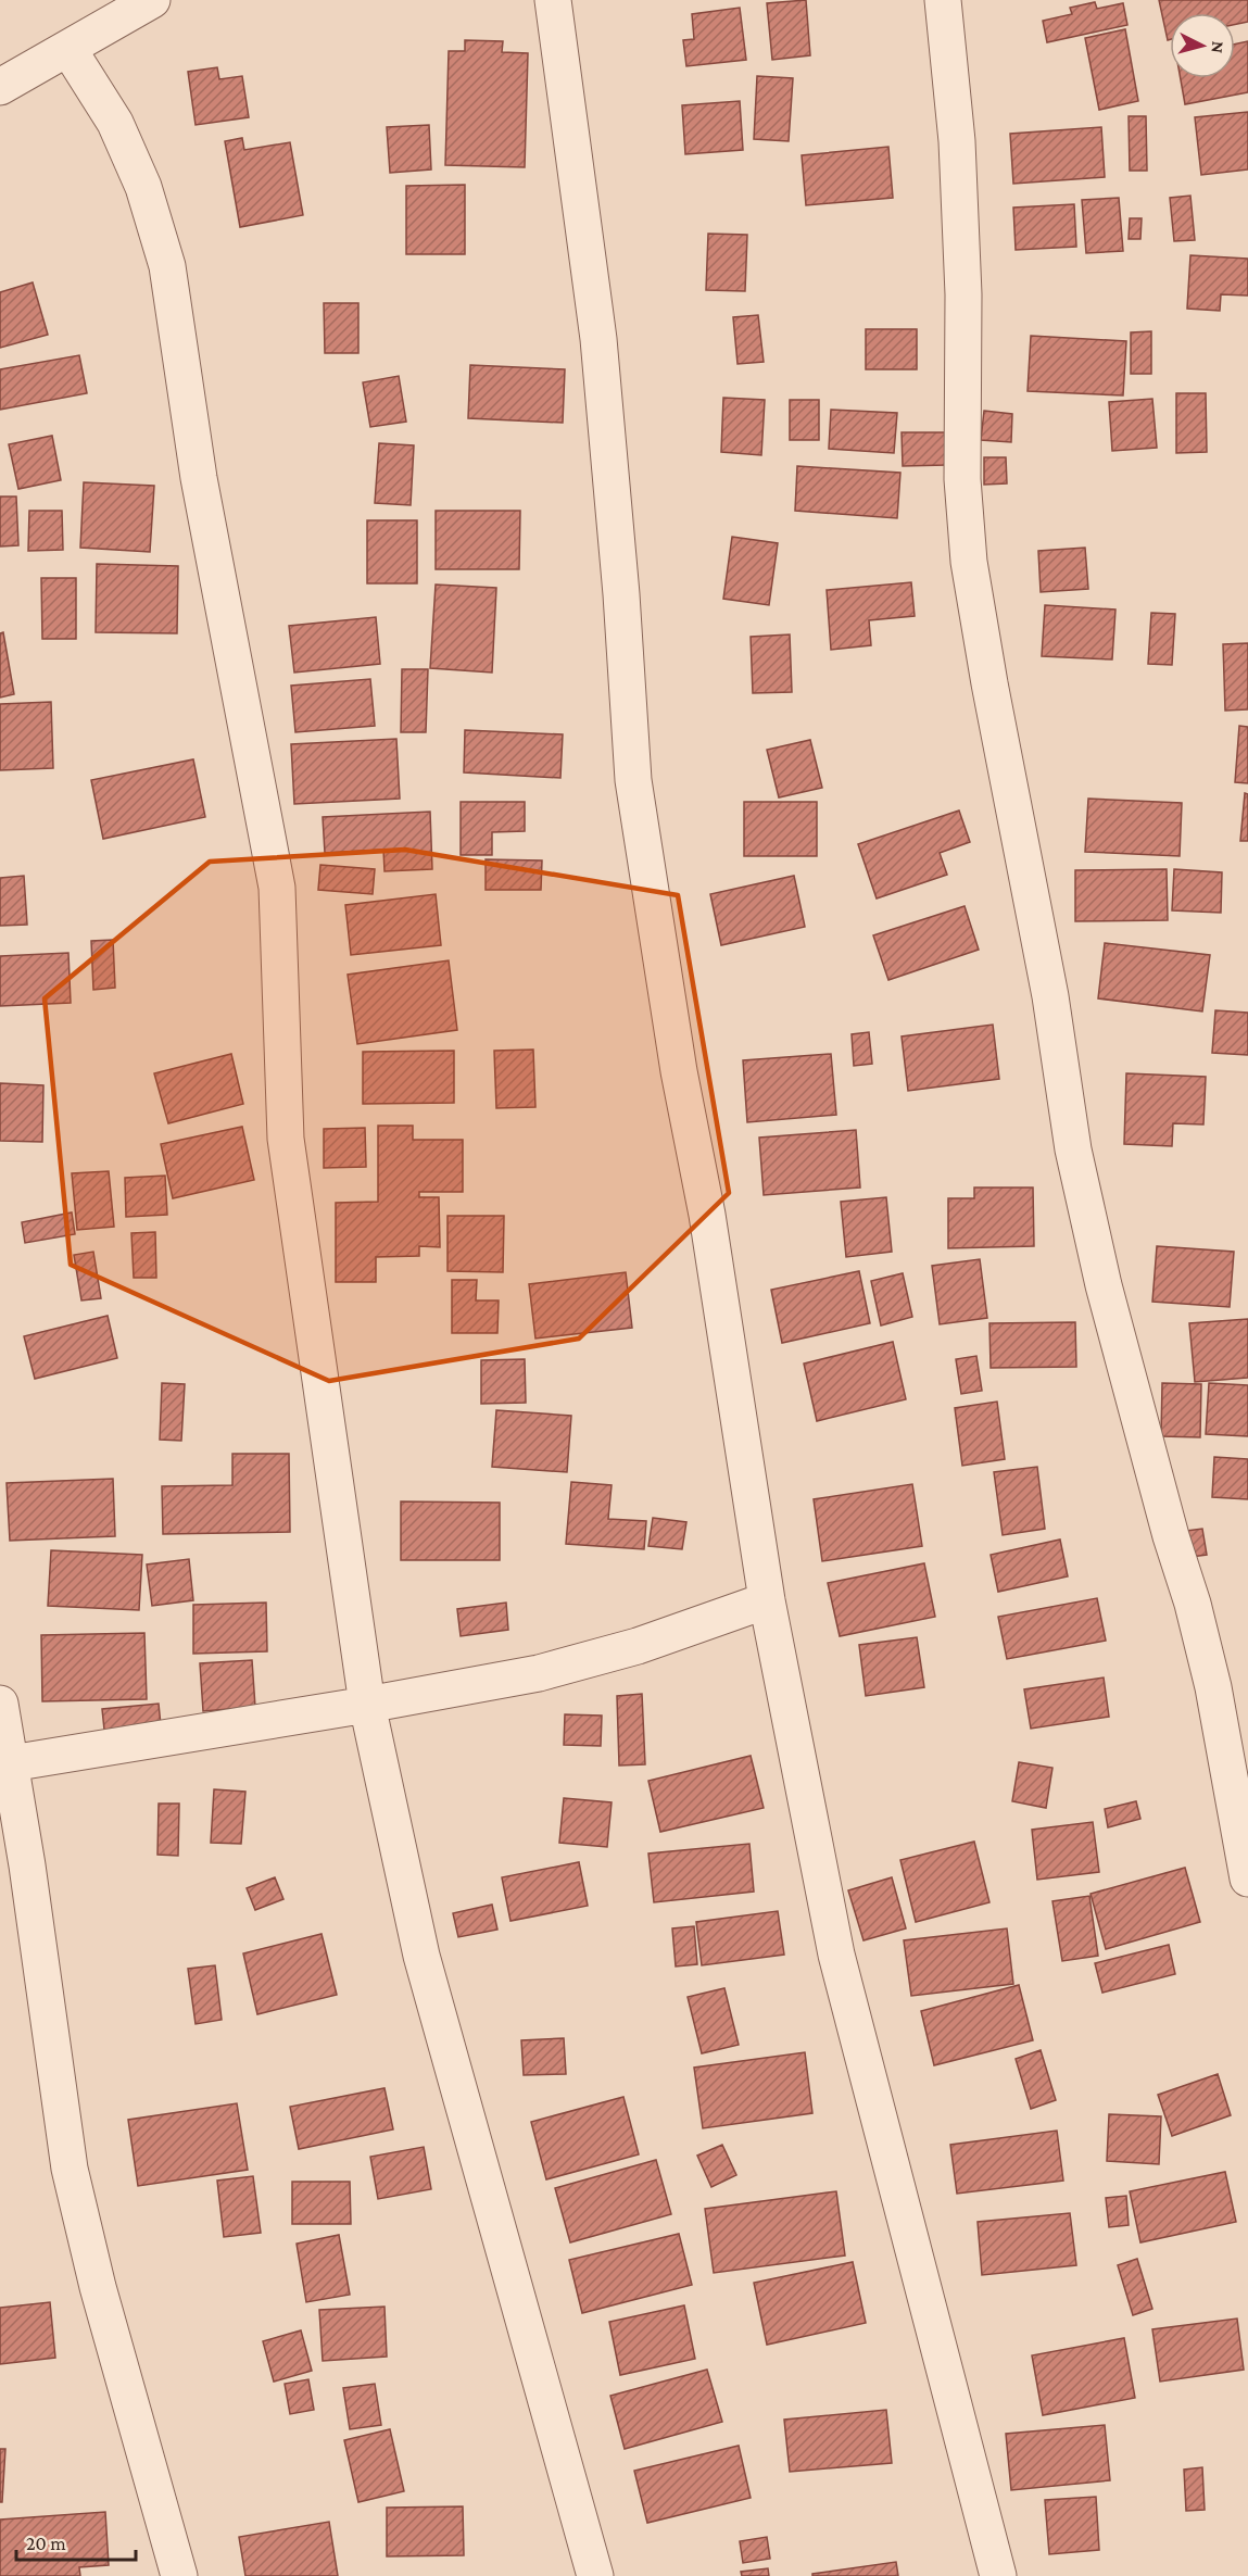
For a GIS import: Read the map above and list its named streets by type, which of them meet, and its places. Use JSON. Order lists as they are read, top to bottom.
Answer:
{
  "scale_bar": "20 m",
  "north": "right"
}
